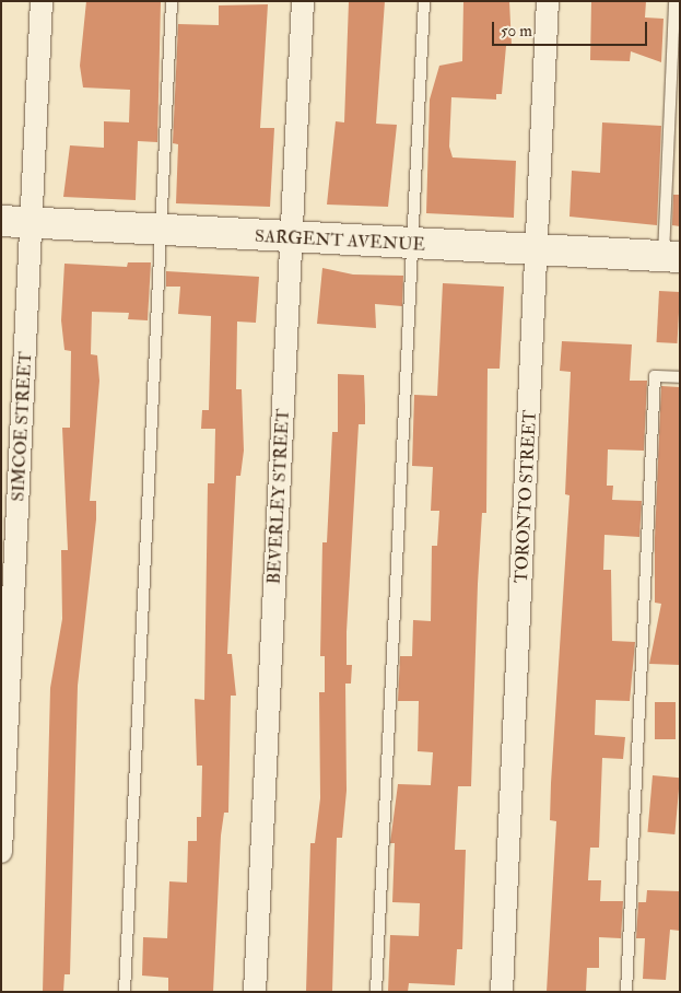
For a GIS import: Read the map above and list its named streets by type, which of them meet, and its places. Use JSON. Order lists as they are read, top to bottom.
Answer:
{
  "streets": {
    "main road": ["SARGENT AVENUE"],
    "street": ["SIMCOE STREET", "BEVERLEY STREET", "TORONTO STREET"]
  },
  "crossings": [
    ["SARGENT AVENUE", "SIMCOE STREET"],
    ["SARGENT AVENUE", "BEVERLEY STREET"],
    ["SARGENT AVENUE", "TORONTO STREET"]
  ],
  "scale_bar": "50 m"
}
